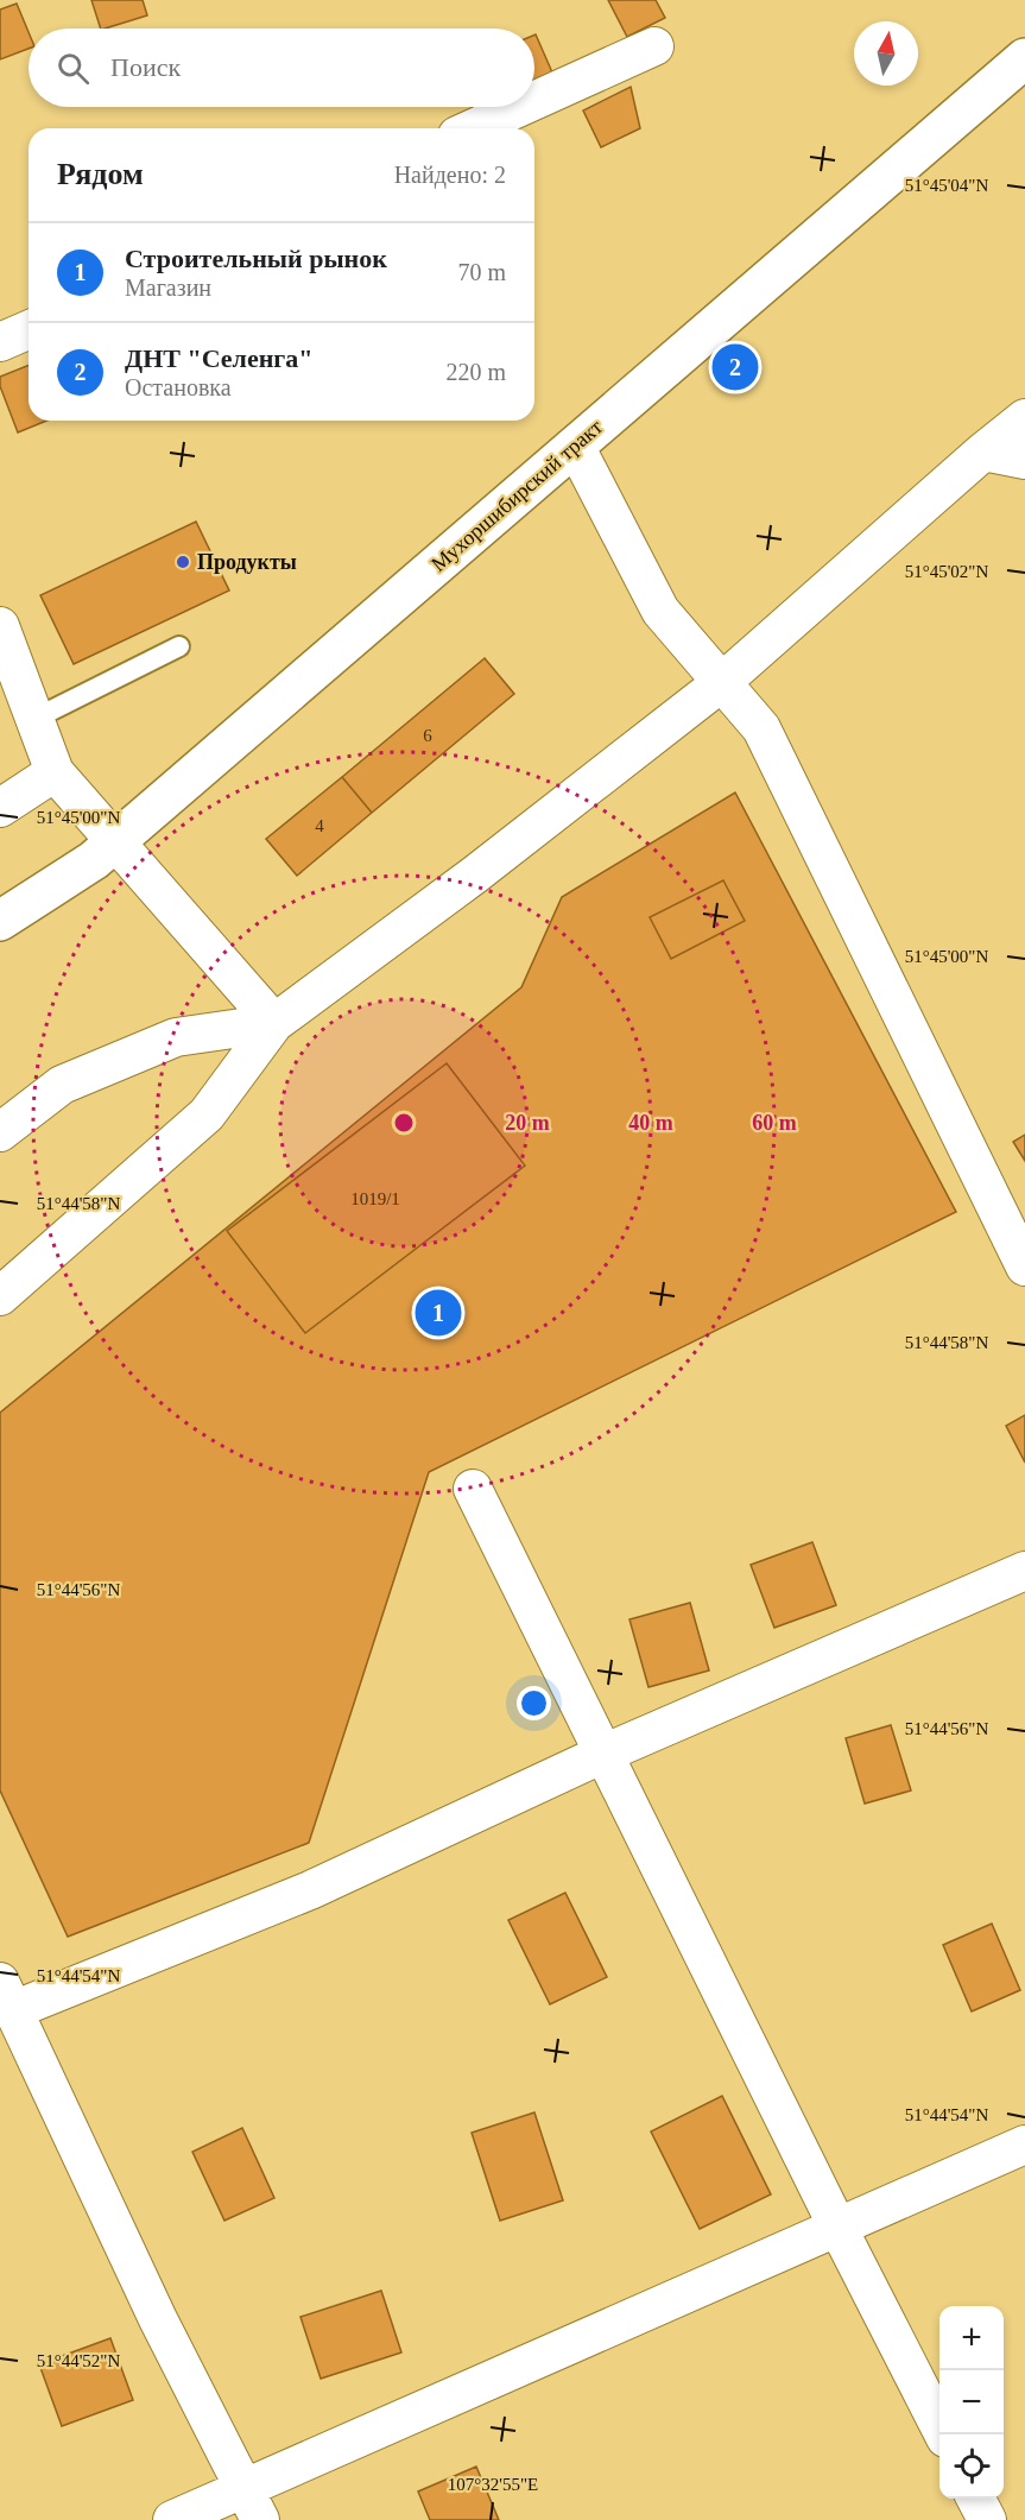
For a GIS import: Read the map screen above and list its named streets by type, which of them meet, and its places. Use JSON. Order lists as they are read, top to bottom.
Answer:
{
  "streets": {
    "main road": ["Мухоршибирский тракт"]
  },
  "places": ["Продукты"],
  "house_numbers": ["6", "4", "1019/1"],
  "north": "top",
  "page": {
    "search": "Поиск",
    "heading": ["Рядом", "Найдено: 2"],
    "list": [
      {
        "mark": "1",
        "name": "Строительный рынок",
        "note": "Магазин",
        "value": "70 m"
      },
      {
        "mark": "2",
        "name": "ДНТ \"Селенга\"",
        "note": "Остановка",
        "value": "220 m"
      }
    ],
    "pins": ["2", "1"],
    "map_buttons": ["+", "−"]
  },
  "coordinates": [
    "51°45'04\"N",
    "51°45'02\"N",
    "51°45'00\"N",
    "51°44'58\"N",
    "51°44'56\"N",
    "51°44'54\"N",
    "51°44'52\"N",
    "107°32'55\"E"
  ],
  "rings": ["20 m", "40 m", "60 m"]
}
